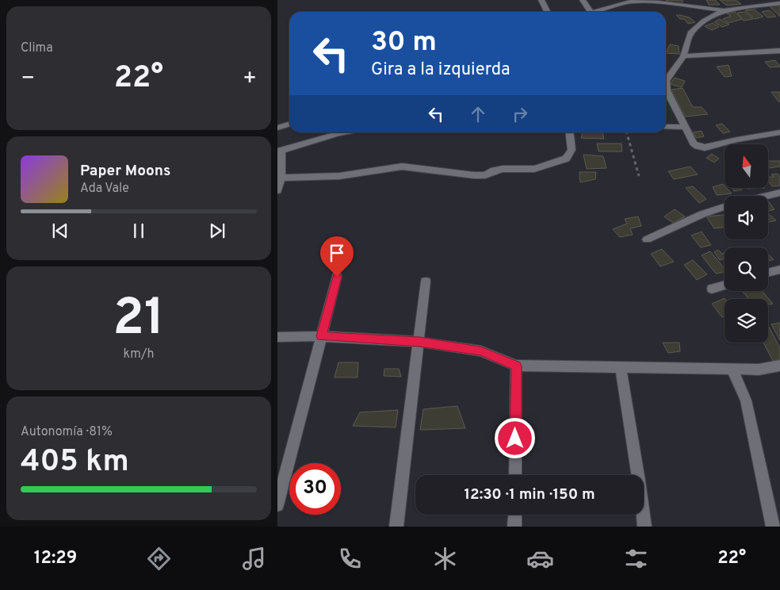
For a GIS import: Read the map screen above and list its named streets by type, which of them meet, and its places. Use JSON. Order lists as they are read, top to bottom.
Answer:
{
  "north": "top",
  "page": {
    "tile": [
      "Clima",
      ["21", "km/h"],
      ["Autonomía · 81%", "405 km"]
    ],
    "turn": ["30 m", "Gira a la izquierda"],
    "heat": ["−", "22°", "+"],
    "song": ["Paper Moons", "Ada Vale"],
    "limit": "30",
    "trip": "12:30 · 1 min · 150 m",
    "tabs": ["12:29", "22°"]
  }
}
